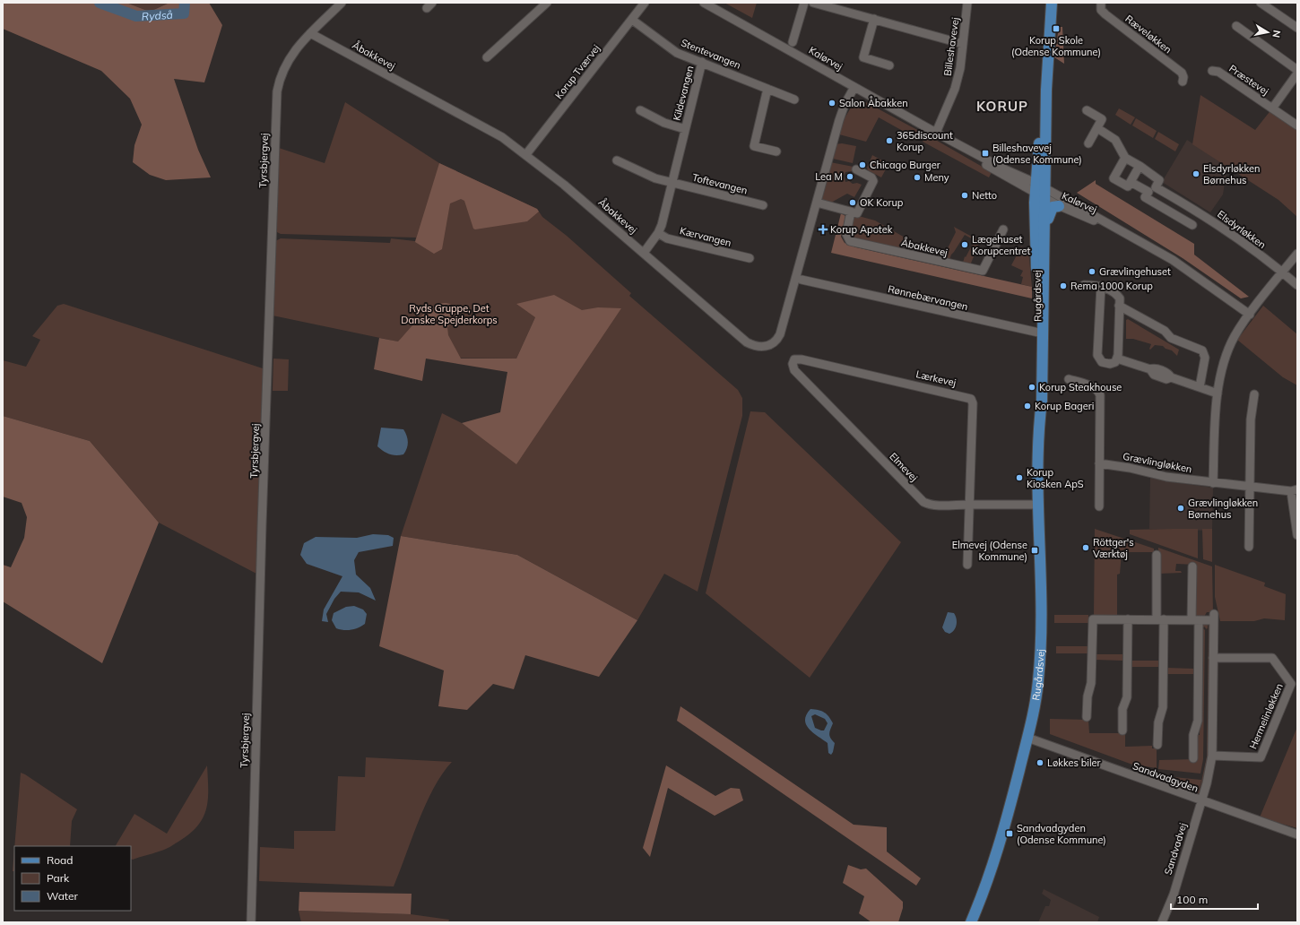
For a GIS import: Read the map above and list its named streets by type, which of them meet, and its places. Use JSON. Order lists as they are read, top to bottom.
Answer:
{
  "streets": {
    "main road": ["Rugårdsvej"],
    "street": [
      "Ræveløkken",
      "Billeshavevej",
      "Stentevangen",
      "Åbakkevej",
      "Kalørvej",
      "Korup Tværvej",
      "Præstevej",
      "Kildevangen",
      "Tyrsbjergvej",
      "Toftevangen",
      "Elsdyrløkken",
      "Kærvangen",
      "Rønnebærvangen",
      "Lærkevej",
      "Grævlingløkken",
      "Elmevej",
      "Hermelinløkken",
      "Sandvadgyden",
      "Sandvadvej"
    ]
  },
  "crossings": [
    ["Billeshavevej", "Kalørvej"],
    ["Stentevangen", "Korup Tværvej"],
    ["Stentevangen", "Kildevangen"],
    ["Åbakkevej", "Kalørvej"],
    ["Åbakkevej", "Korup Tværvej"],
    ["Åbakkevej", "Kildevangen"],
    ["Åbakkevej", "Tyrsbjergvej"],
    ["Kalørvej", "Rugårdsvej"],
    ["Kildevangen", "Toftevangen"],
    ["Kildevangen", "Kærvangen"],
    ["Rugårdsvej", "Rønnebærvangen"],
    ["Rugårdsvej", "Elmevej"],
    ["Rugårdsvej", "Sandvadgyden"],
    ["Lærkevej", "Elmevej"],
    ["Sandvadgyden", "Sandvadvej"]
  ],
  "districts": ["KORUP"],
  "water": ["Rydså"],
  "parks": ["Ryds Gruppe, Det Danske Spejderkorps"],
  "places": {
    "transit": [
      "Korup Skole (Odense Kommune)",
      "Billeshavevej (Odense Kommune)",
      "Elmevej (Odense Kommune)",
      "Sandvadgyden (Odense Kommune)"
    ],
    "other": [
      "Salon Åbakken",
      "365discount Korup",
      "Chicago Burger",
      "Elsdyrløkken Børnehus",
      "Lea M",
      "Meny",
      "Netto",
      "OK Korup",
      "Lægehuset Korupcentret",
      "Grævlingehuset",
      "Rema 1000 Korup",
      "Korup Steakhouse",
      "Korup Bageri",
      "Korup Kiosken ApS",
      "Grævlingløkken Børnehus",
      "Röttger's Værktøj",
      "Løkkes biler"
    ],
    "health": ["Korup Apotek"]
  },
  "legend": ["Road", "Park", "Water"],
  "scale_bar": "100 m",
  "north": "right"
}
